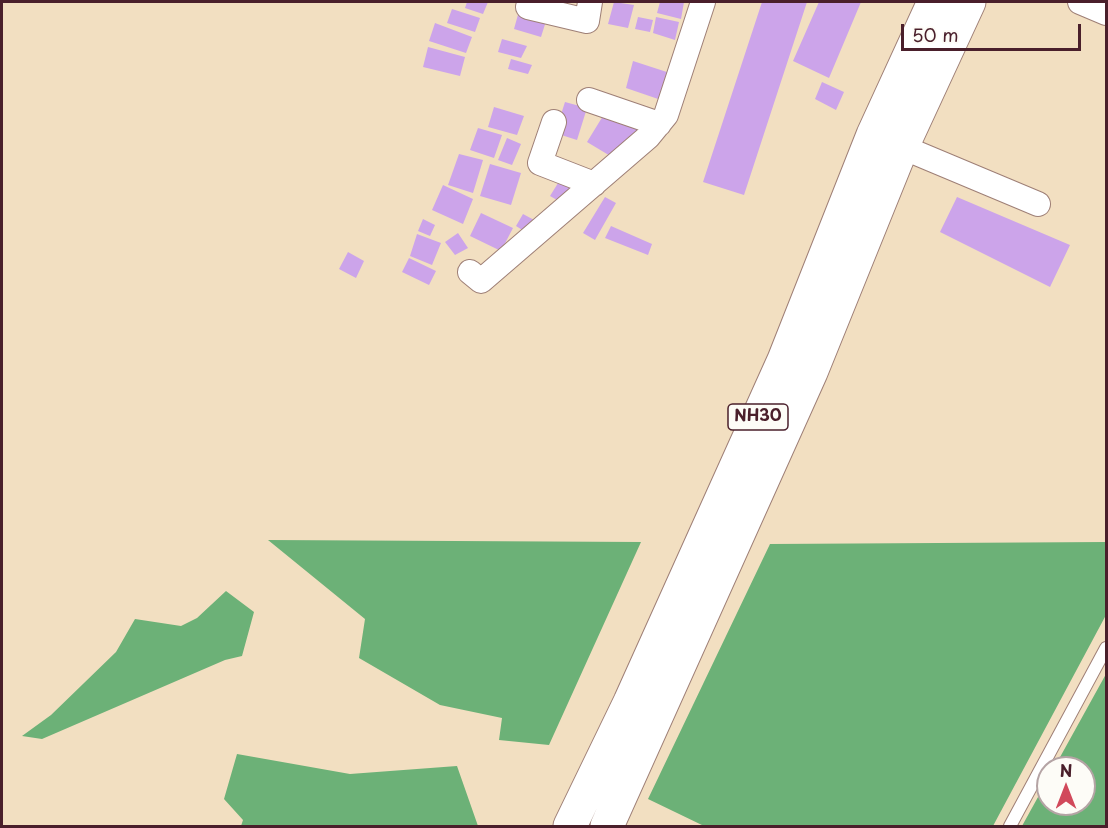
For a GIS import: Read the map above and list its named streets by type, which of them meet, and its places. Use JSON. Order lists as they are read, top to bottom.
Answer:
{
  "streets": {
    "highway": ["NH30"]
  },
  "scale_bar": "50 m",
  "north": "top"
}
